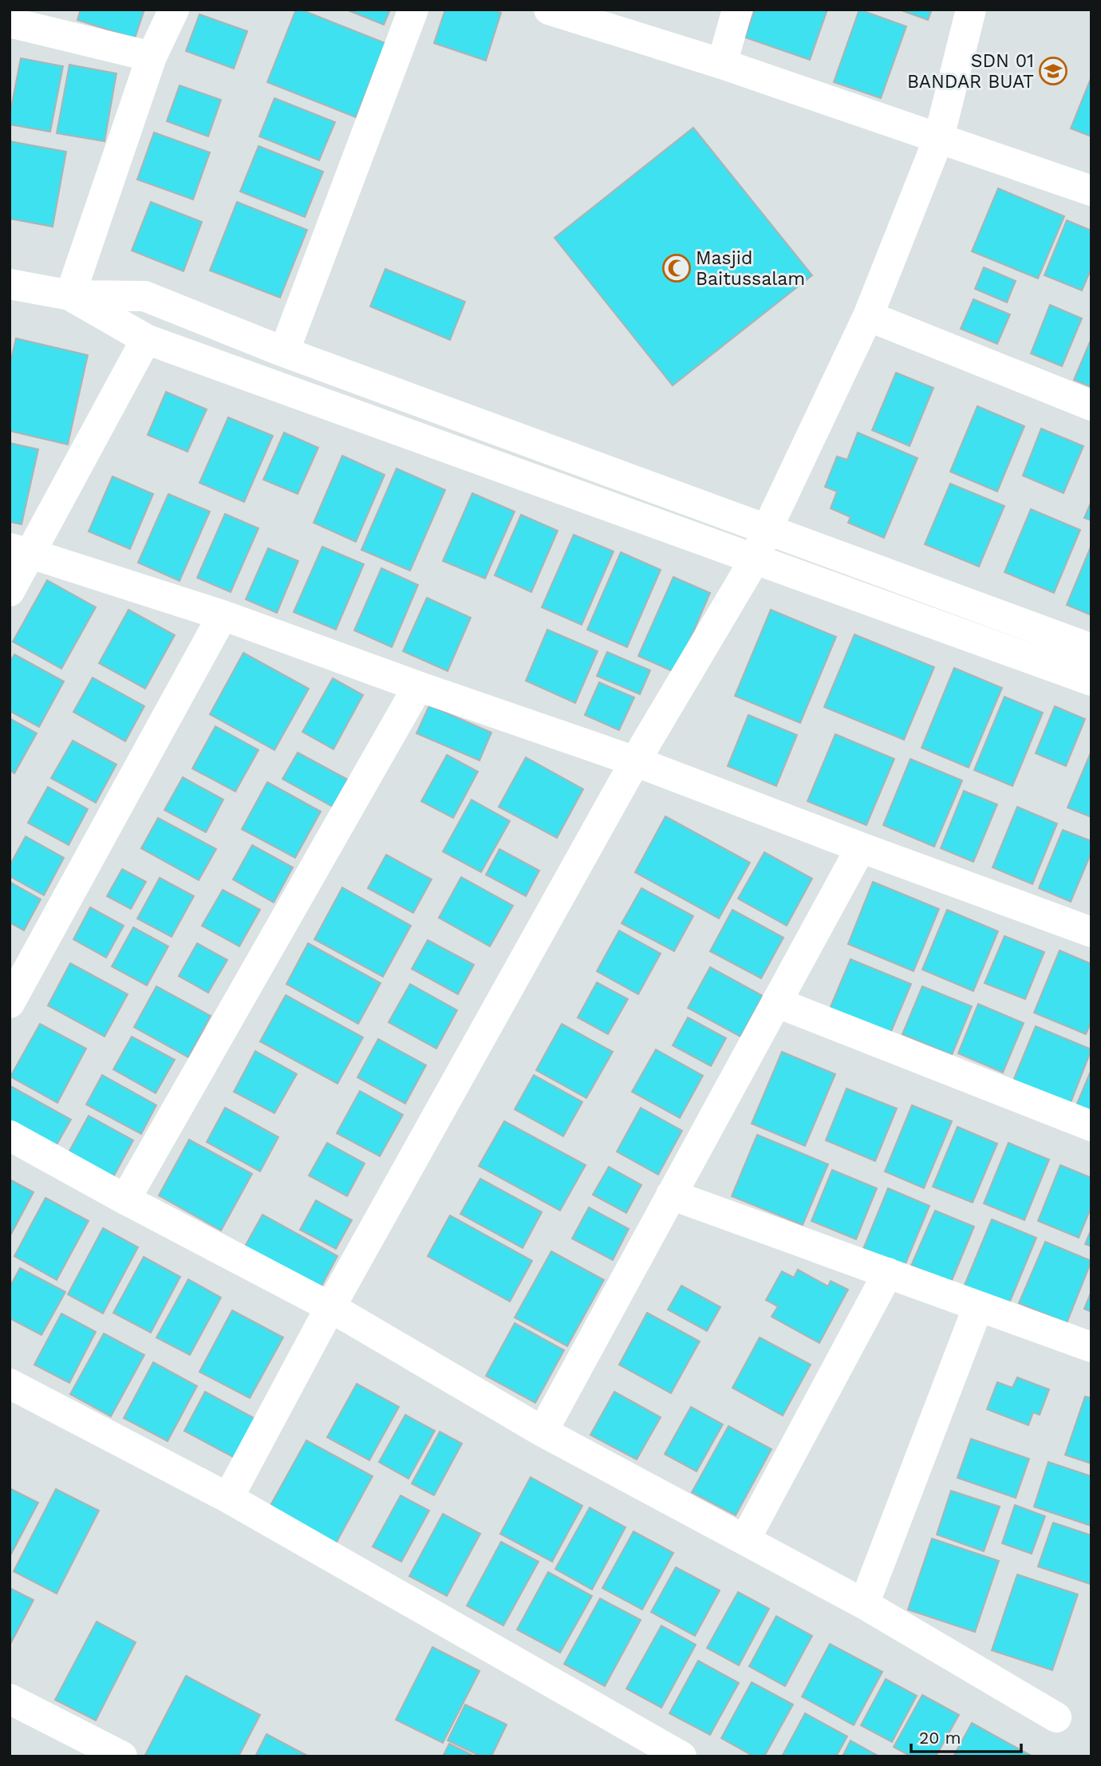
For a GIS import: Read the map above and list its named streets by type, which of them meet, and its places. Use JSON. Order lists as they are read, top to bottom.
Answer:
{
  "places": {
    "school or university": ["SDN 01 BANDAR BUAT"],
    "mosque": ["Masjid Baitussalam"]
  },
  "scale_bar": "20 m"
}
